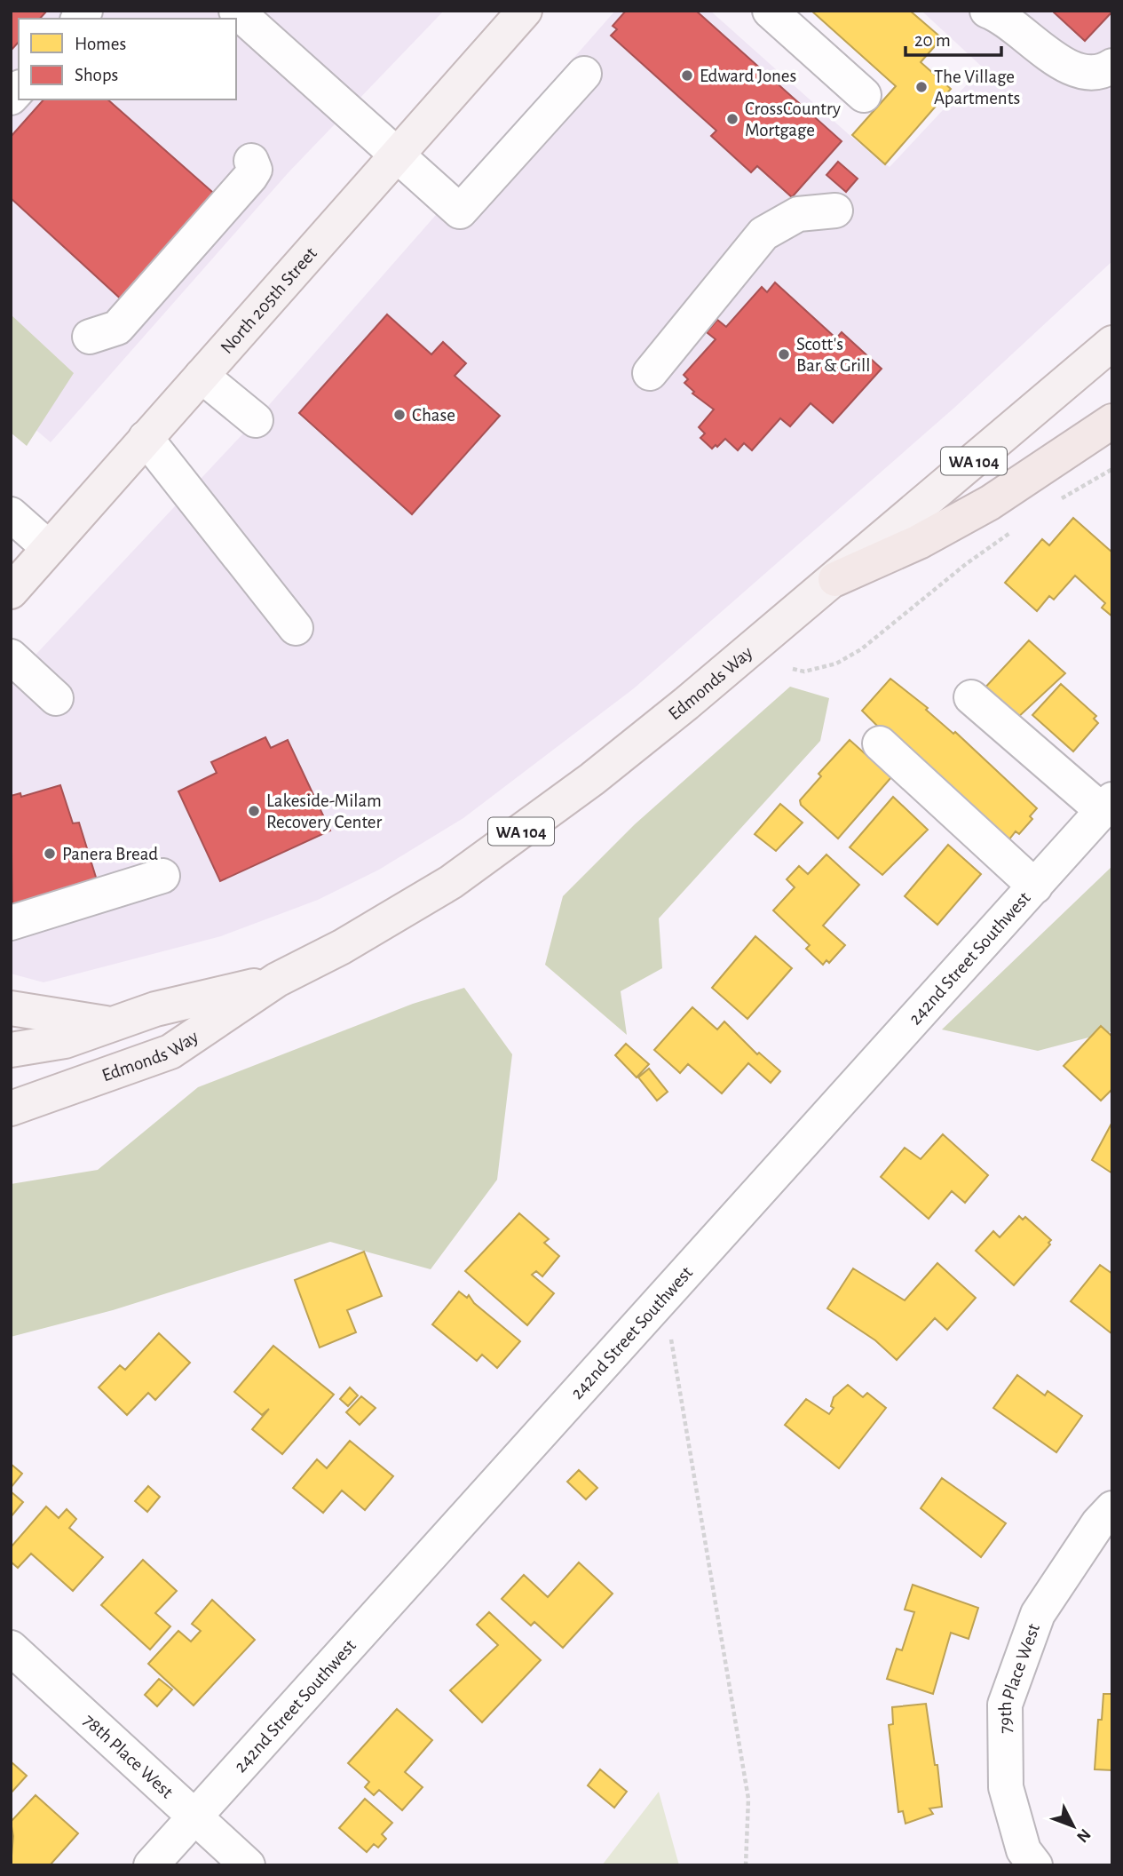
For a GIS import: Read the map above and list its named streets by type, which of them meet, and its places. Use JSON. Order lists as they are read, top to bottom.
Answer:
{
  "streets": {
    "main road": ["North 205th Street", "WA 104", "Edmonds Way"],
    "street": ["242nd Street Southwest", "79th Place West", "78th Place West"]
  },
  "crossings": [
    ["242nd Street Southwest", "78th Place West"]
  ],
  "places": [
    "Edward Jones",
    "The Village Apartments",
    "CrossCountry Mortgage",
    "Scott's Bar & Grill",
    "Chase",
    "Lakeside-Milam Recovery Center",
    "Panera Bread"
  ],
  "legend": ["Homes", "Shops"],
  "scale_bar": "20 m",
  "north": "bottom right"
}
